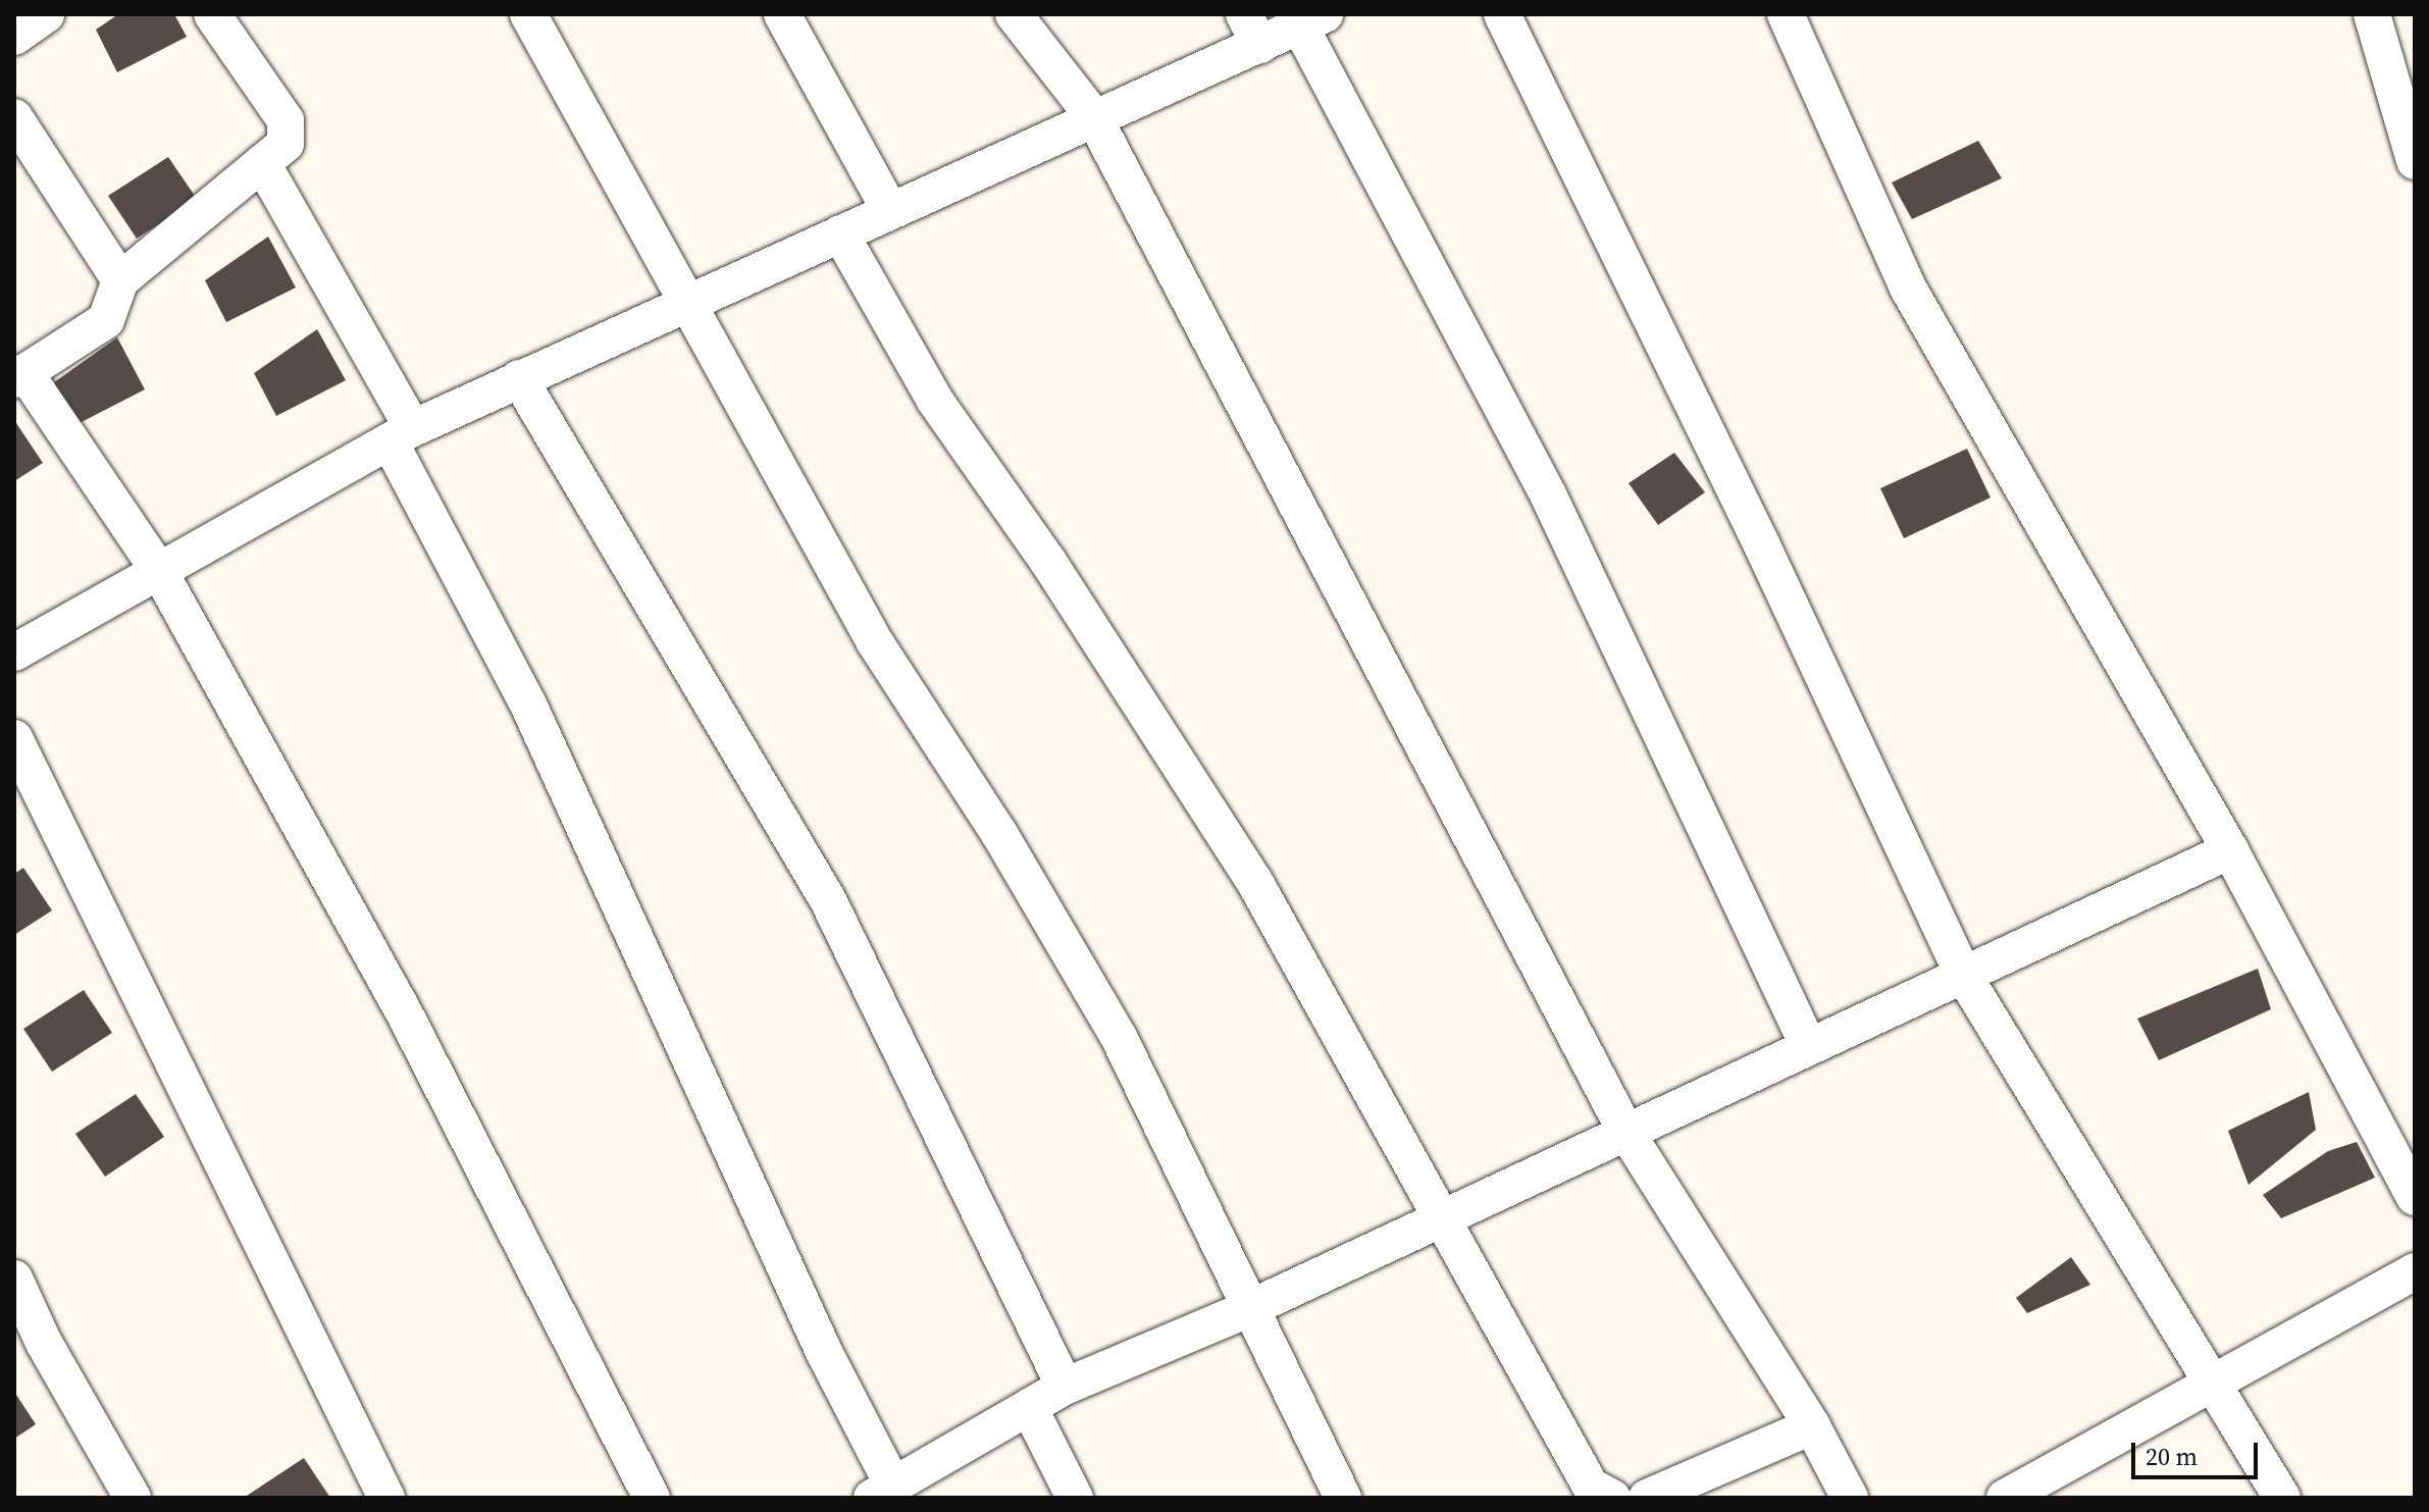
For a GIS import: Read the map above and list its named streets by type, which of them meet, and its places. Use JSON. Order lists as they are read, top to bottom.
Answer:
{
  "scale_bar": "20 m"
}
